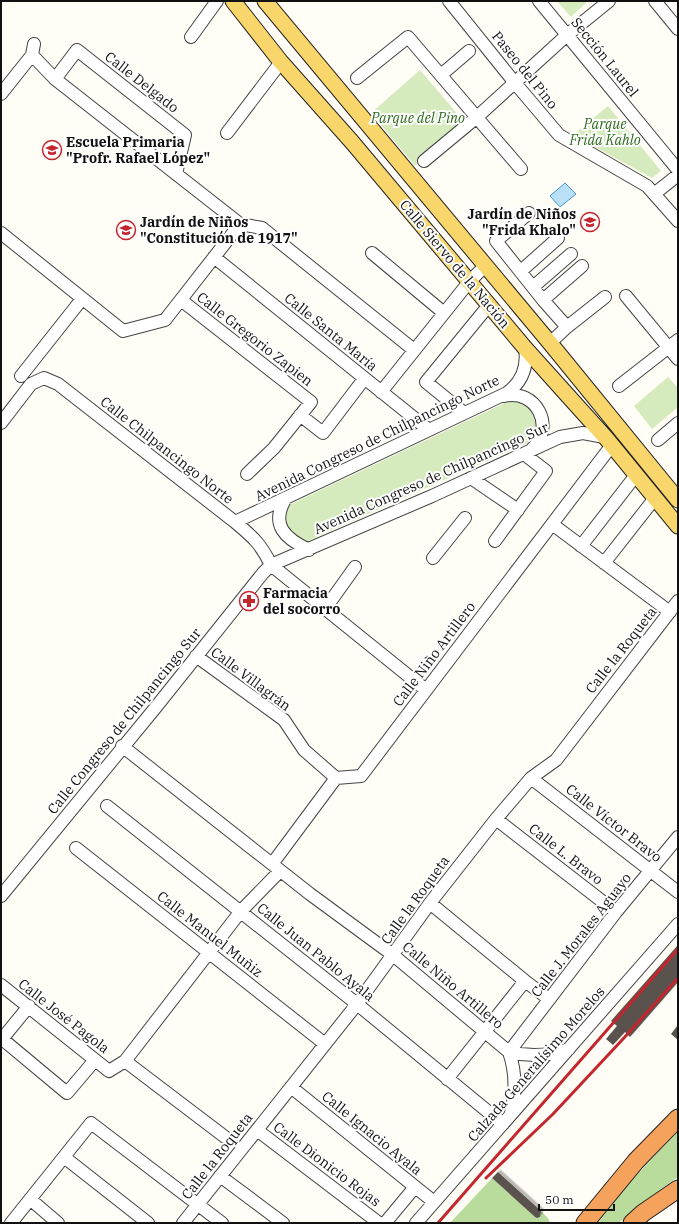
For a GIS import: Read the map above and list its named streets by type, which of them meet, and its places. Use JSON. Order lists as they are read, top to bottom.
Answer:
{
  "streets": {
    "main road": ["Calle Siervo de la Nación"],
    "street": [
      "Sección Laurel",
      "Paseo del Pino",
      "Calle Delgado",
      "Calle Santa María",
      "Calle Gregorio Zapien",
      "Avenida Congreso de Chilpancingo Norte",
      "Calle Chilpancingo Norte",
      "Avenida Congreso de Chilpancingo Sur",
      "Calle la Roqueta",
      "Calle Niño Artillero",
      "Calle Villagrán",
      "Calle Congreso de Chilpancingo Sur",
      "Calle Víctor Bravo",
      "Calle L. Bravo",
      "Calle Manuel Muñiz",
      "Calle J. Morales Aguayo",
      "Calle Juan Pablo Ayala",
      "Calle José Pagola",
      "Calzada Generalísimo Morelos",
      "Calle Ignacio Ayala",
      "Calle Dionicio Rojas"
    ]
  },
  "crossings": [
    ["Calle Siervo de la Nación", "Avenida Congreso de Chilpancingo Norte"],
    ["Calle Siervo de la Nación", "Avenida Congreso de Chilpancingo Sur"],
    ["Calle Siervo de la Nación", "Calle Niño Artillero"],
    ["Calle Santa María", "Avenida Congreso de Chilpancingo Norte"],
    ["Avenida Congreso de Chilpancingo Norte", "Calle Chilpancingo Norte"],
    ["Calle Chilpancingo Norte", "Avenida Congreso de Chilpancingo Sur"],
    ["Calle Chilpancingo Norte", "Calle Congreso de Chilpancingo Sur"],
    ["Avenida Congreso de Chilpancingo Sur", "Calle Niño Artillero"],
    ["Avenida Congreso de Chilpancingo Sur", "Calle Congreso de Chilpancingo Sur"],
    ["Calle la Roqueta", "Calle Niño Artillero"],
    ["Calle la Roqueta", "Calle Víctor Bravo"],
    ["Calle la Roqueta", "Calle L. Bravo"],
    ["Calle la Roqueta", "Calle Manuel Muñiz"],
    ["Calle la Roqueta", "Calle Juan Pablo Ayala"],
    ["Calle la Roqueta", "Calle Ignacio Ayala"],
    ["Calle la Roqueta", "Calle Dionicio Rojas"],
    ["Calle Niño Artillero", "Calle Villagrán"],
    ["Calle Niño Artillero", "Calle Congreso de Chilpancingo Sur"],
    ["Calle Niño Artillero", "Calle J. Morales Aguayo"],
    ["Calle Villagrán", "Calle Congreso de Chilpancingo Sur"],
    ["Calle Víctor Bravo", "Calle J. Morales Aguayo"],
    ["Calle L. Bravo", "Calle J. Morales Aguayo"],
    ["Calle Juan Pablo Ayala", "Calzada Generalísimo Morelos"],
    ["Calzada Generalísimo Morelos", "Calle Ignacio Ayala"]
  ],
  "parks": ["Parque del Pino", "Parque Frida Kahlo"],
  "places": {
    "school or university": ["Escuela Primaria \"Profr. Rafael López\"", "Jardín de Niños \"Frida Khalo\"", "Jardín de Niños \"Constitución de 1917\""],
    "pharmacy": ["Farmacia del socorro"]
  },
  "scale_bar": "50 m"
}
